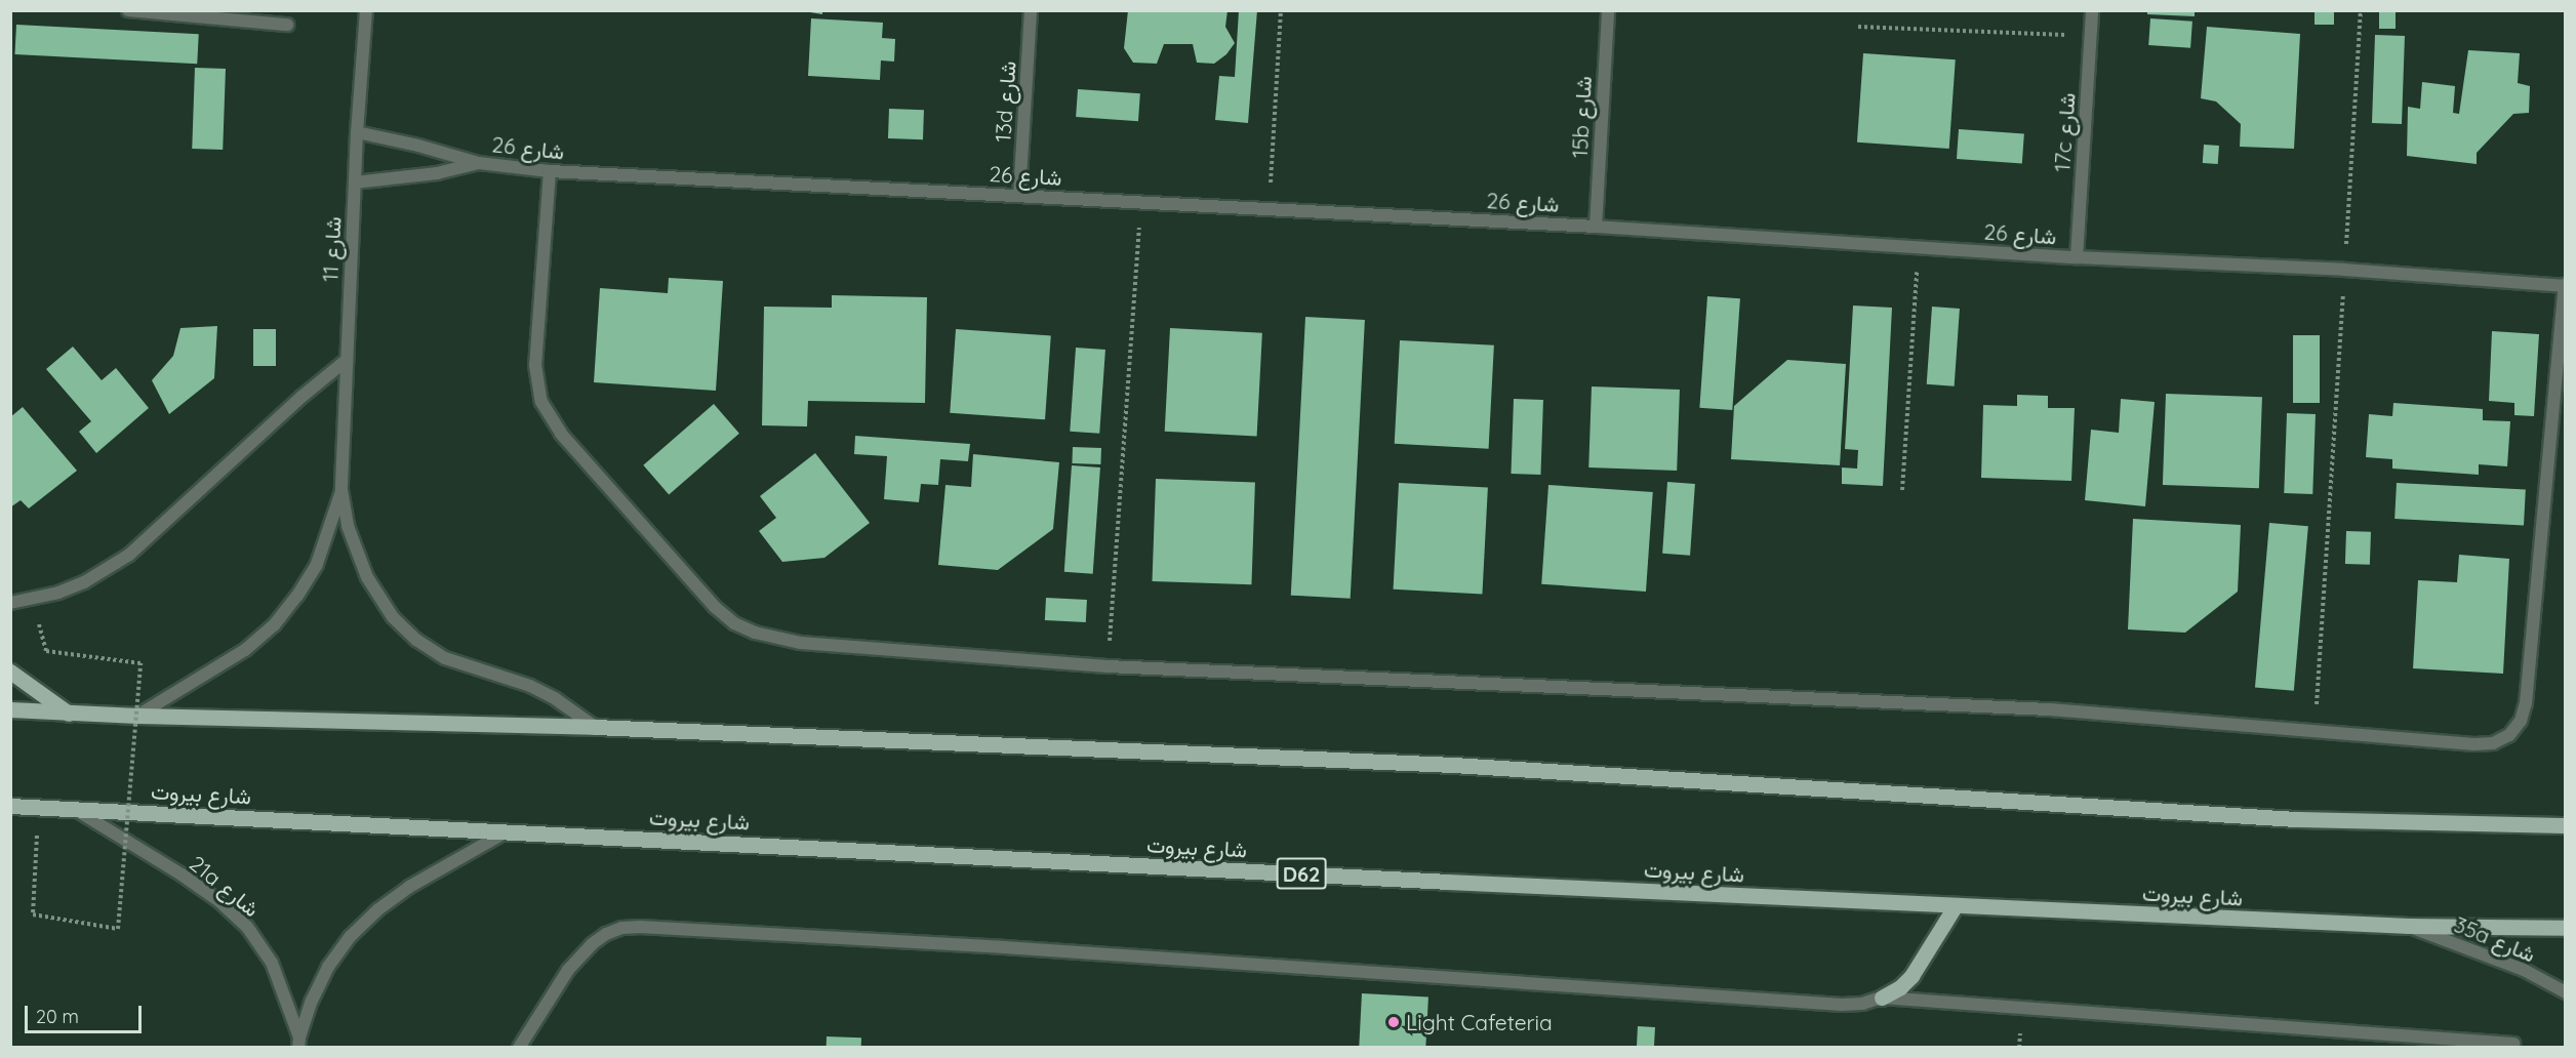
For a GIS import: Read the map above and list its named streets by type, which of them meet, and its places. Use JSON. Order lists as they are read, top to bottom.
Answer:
{
  "streets": {
    "main road": ["شارع بيروت", "D62"],
    "street": [
      "13d شارع",
      "15b شارع",
      "17c شارع",
      "شارع 26",
      "شارع 11",
      "21a شارع",
      "35a شارع"
    ]
  },
  "crossings": [
    ["13d شارع", "شارع 26"],
    ["15b شارع", "شارع 26"],
    ["17c شارع", "شارع 26"],
    ["شارع 26", "شارع 11"],
    ["شارع بيروت", "21a شارع"],
    ["شارع بيروت", "35a شارع"]
  ],
  "places": ["Light Cafeteria"],
  "scale_bar": "20 m"
}
